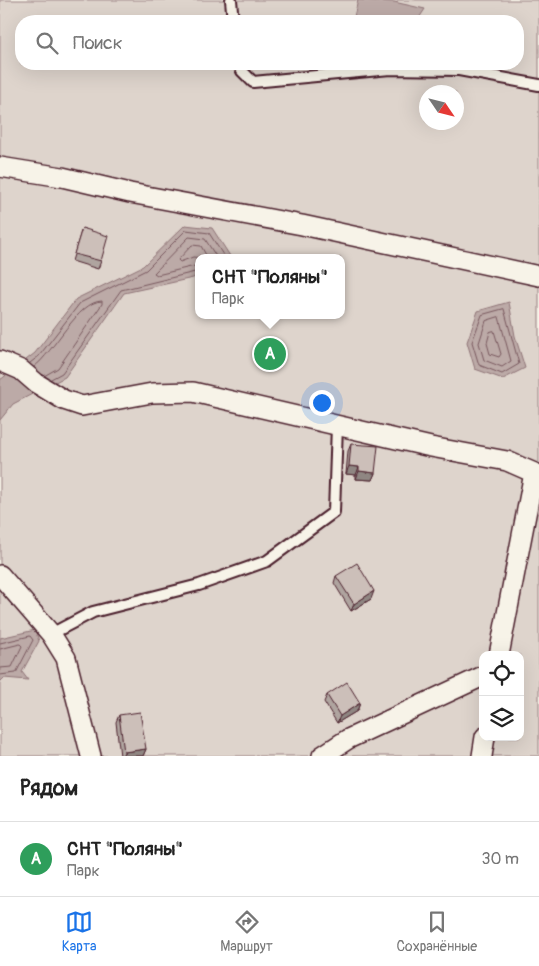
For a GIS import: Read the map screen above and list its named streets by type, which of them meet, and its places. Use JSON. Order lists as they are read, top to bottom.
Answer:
{
  "north": "bottom right",
  "page": {
    "search": "Поиск",
    "popup": ["СНТ \"Поляны\"", "Парк"],
    "pins": "A",
    "heading": "Рядом",
    "list": [
      {
        "mark": "A",
        "name": "СНТ \"Поляны\"",
        "note": "Парк",
        "value": "30 m"
      }
    ],
    "nav": ["Карта", "Маршрут", "Сохранённые"]
  }
}
